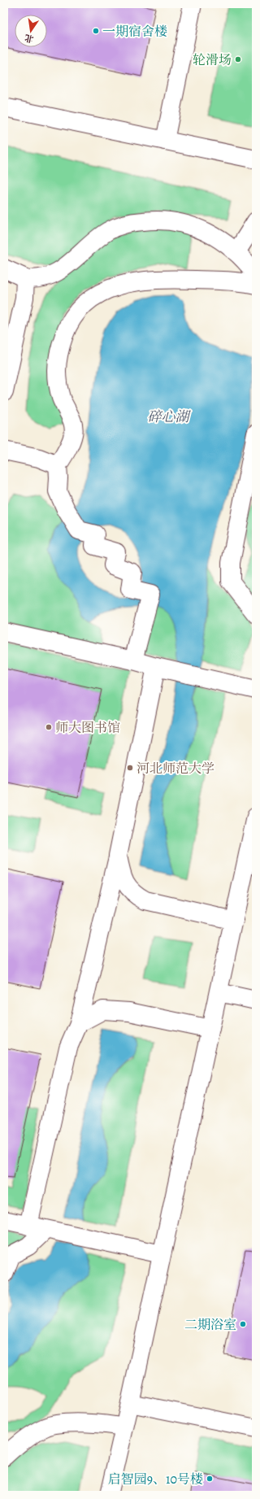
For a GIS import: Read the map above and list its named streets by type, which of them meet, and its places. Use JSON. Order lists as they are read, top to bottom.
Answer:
{
  "water": ["碎心湖"],
  "places": [
    "一期宿舍楼",
    "轮滑场",
    "师大图书馆",
    "河北师范大学",
    "二期浴室",
    "启智园9、10号楼"
  ],
  "north": "bottom"
}
